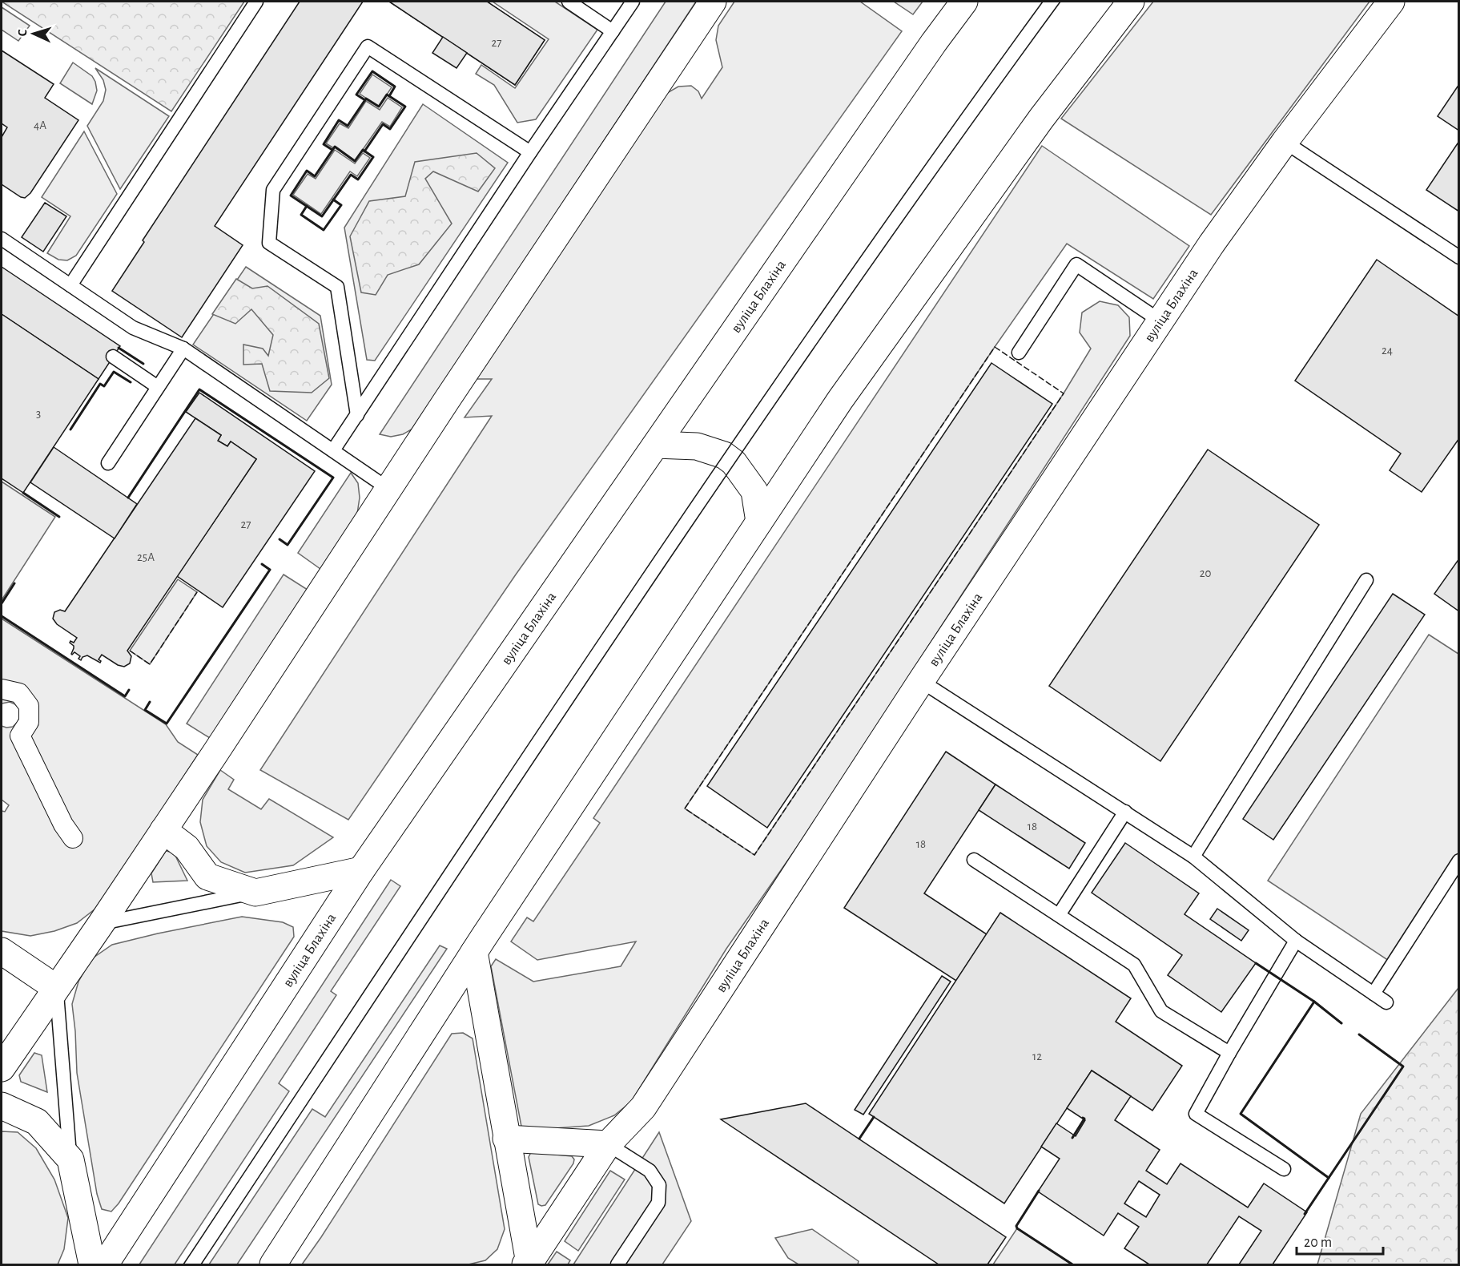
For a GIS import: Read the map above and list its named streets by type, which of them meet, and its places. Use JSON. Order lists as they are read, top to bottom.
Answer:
{
  "streets": {
    "main road": ["вуліца Блахіна"]
  },
  "house_numbers": [
    "27",
    "4А",
    "24",
    "3",
    "27",
    "25А",
    "20",
    "18",
    "18",
    "12"
  ],
  "scale_bar": "20 m",
  "north": "left"
}
